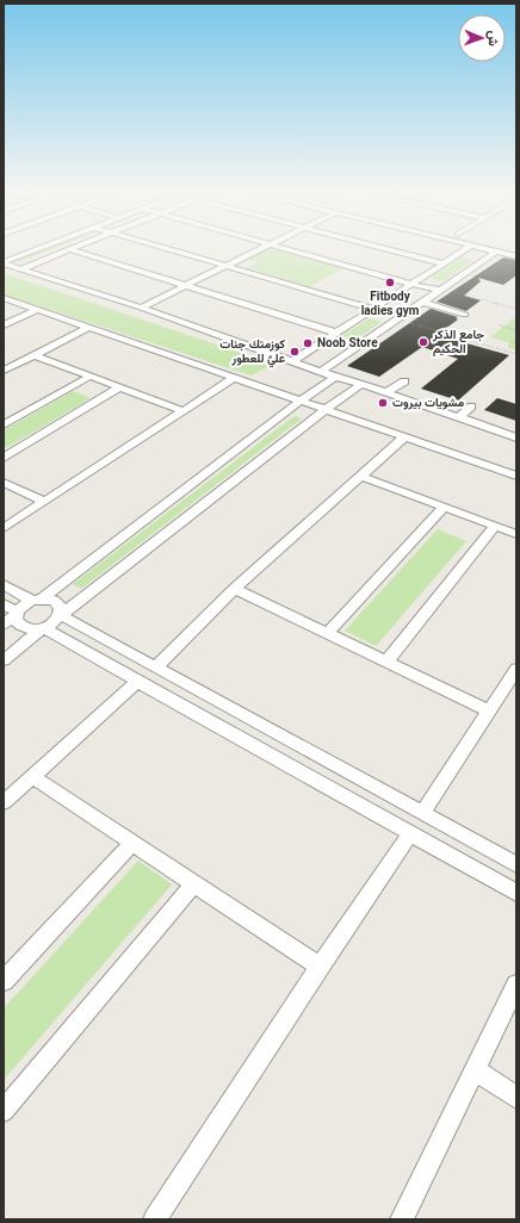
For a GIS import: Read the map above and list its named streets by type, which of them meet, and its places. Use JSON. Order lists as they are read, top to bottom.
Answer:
{
  "places": [
    "Fitbody ladies gym",
    "جامع الذكر الحكيم",
    "Noob Store",
    "كوزمتك جنات عليٌ للعطور",
    "مشويات بيروت"
  ],
  "north": "right"
}
